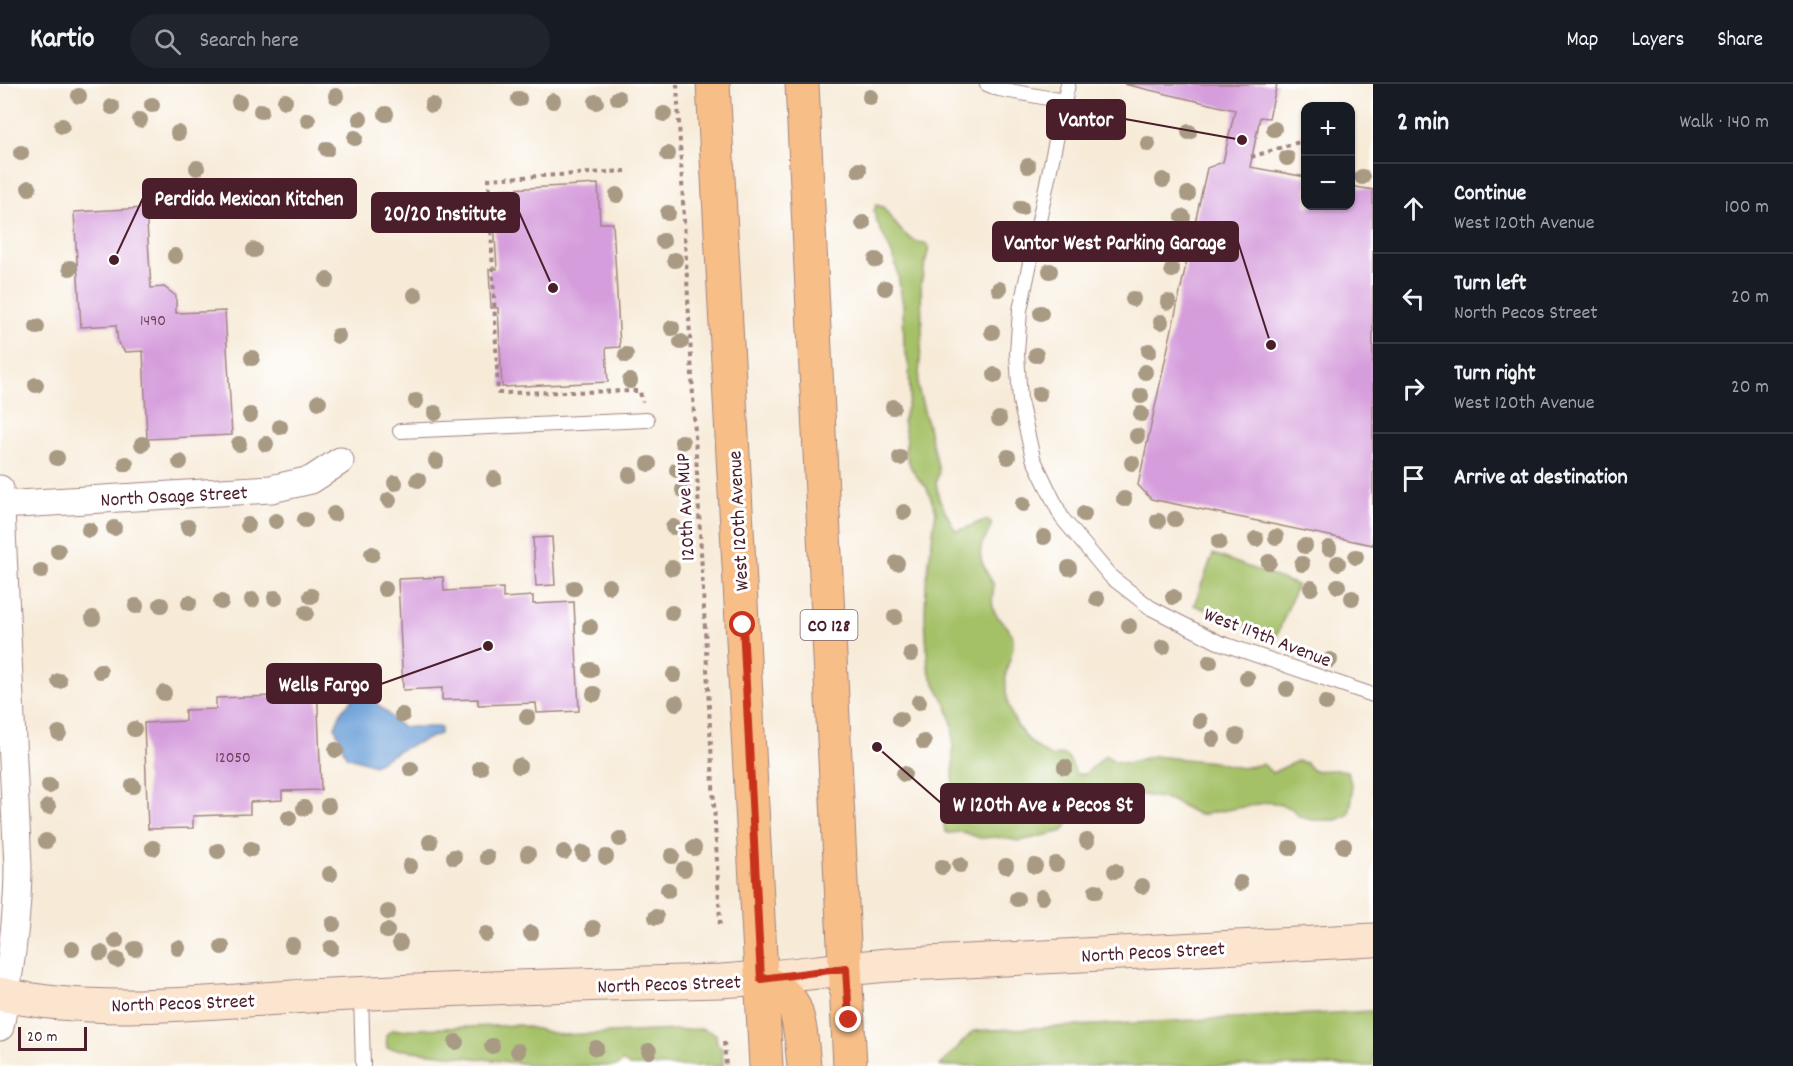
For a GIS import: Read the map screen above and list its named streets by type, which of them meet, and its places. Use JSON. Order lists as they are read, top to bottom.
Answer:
{
  "streets": {
    "main road": ["West 120th Avenue", "CO 128"],
    "street": ["North Osage Street", "North Pecos Street"],
    "lane": ["West 119th Avenue"],
    "path": ["120th Ave MUP"]
  },
  "crossings": [
    ["West 120th Avenue", "North Pecos Street"],
    ["CO 128", "North Pecos Street"]
  ],
  "places": [
    "Vantor",
    "Perdida Mexican Kitchen",
    "20/20 Institute",
    "Vantor West Parking Garage",
    "Wells Fargo",
    "W 120th Ave & Pecos St"
  ],
  "house_numbers": ["1490", "12050"],
  "scale_bar": "20 m",
  "page": {
    "header": "Kartio",
    "search": "Search here",
    "nav": ["Map", "Layers", "Share"],
    "heading": ["2 min", "Walk · 140 m"],
    "map_buttons": ["+", "−"],
    "list": [
      ["Continue", "West 120th Avenue", "100 m"],
      ["Turn left", "North Pecos Street", "20 m"],
      ["Turn right", "West 120th Avenue", "20 m"],
      "Arrive at destination"
    ],
    "scale": "20 m"
  }
}
